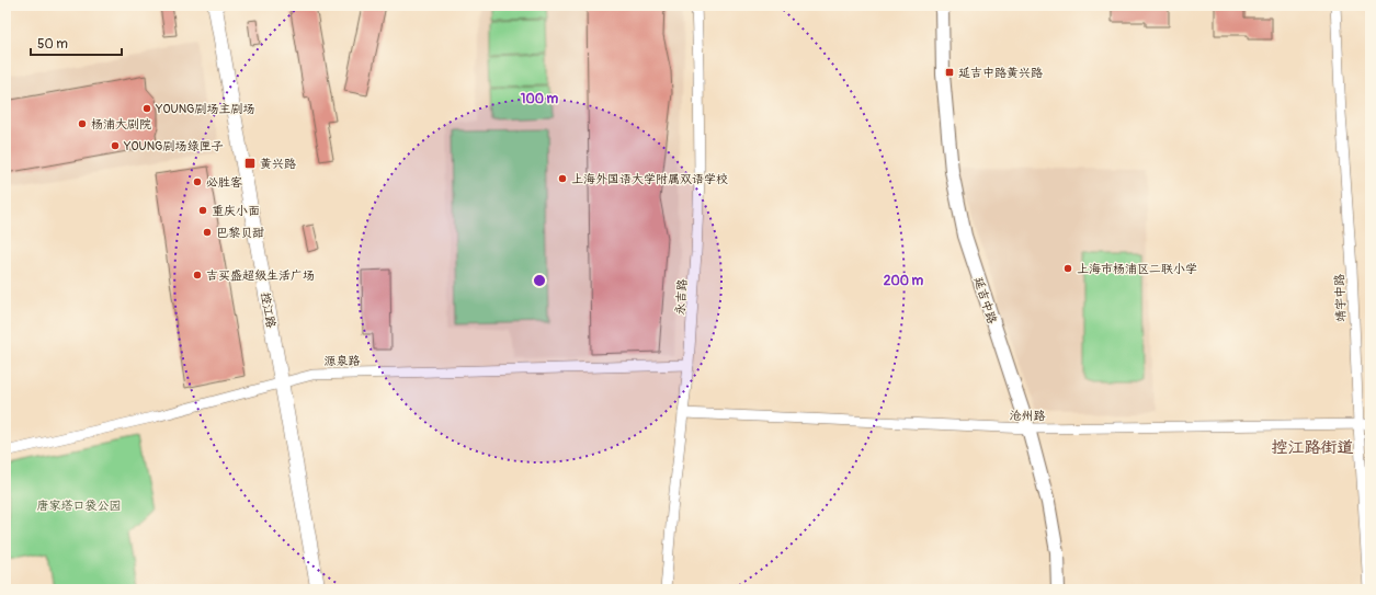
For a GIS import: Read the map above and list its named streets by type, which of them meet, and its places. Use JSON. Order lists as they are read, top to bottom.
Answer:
{
  "streets": {
    "main road": ["控江路"],
    "street": [
      "永吉路",
      "靖宇中路",
      "延吉中路",
      "源泉路",
      "沧州路"
    ]
  },
  "crossings": [
    ["永吉路", "源泉路"],
    ["永吉路", "沧州路"],
    ["靖宇中路", "沧州路"],
    ["延吉中路", "沧州路"],
    ["控江路", "源泉路"]
  ],
  "districts": ["控江路街道"],
  "parks": ["唐家塔口袋公园"],
  "places": {
    "transit": ["延吉中路黄兴路", "黄兴路"],
    "other": [
      "YOUNG剧场主剧场",
      "杨浦大剧院",
      "YOUNG剧场绿匣子",
      "上海外国语大学附属双语学校",
      "必胜客",
      "重庆小面",
      "巴黎贝甜",
      "上海市杨浦区二联小学",
      "吉买盛超级生活广场"
    ]
  },
  "scale_bar": "50 m",
  "rings": ["100 m", "200 m"]
}
